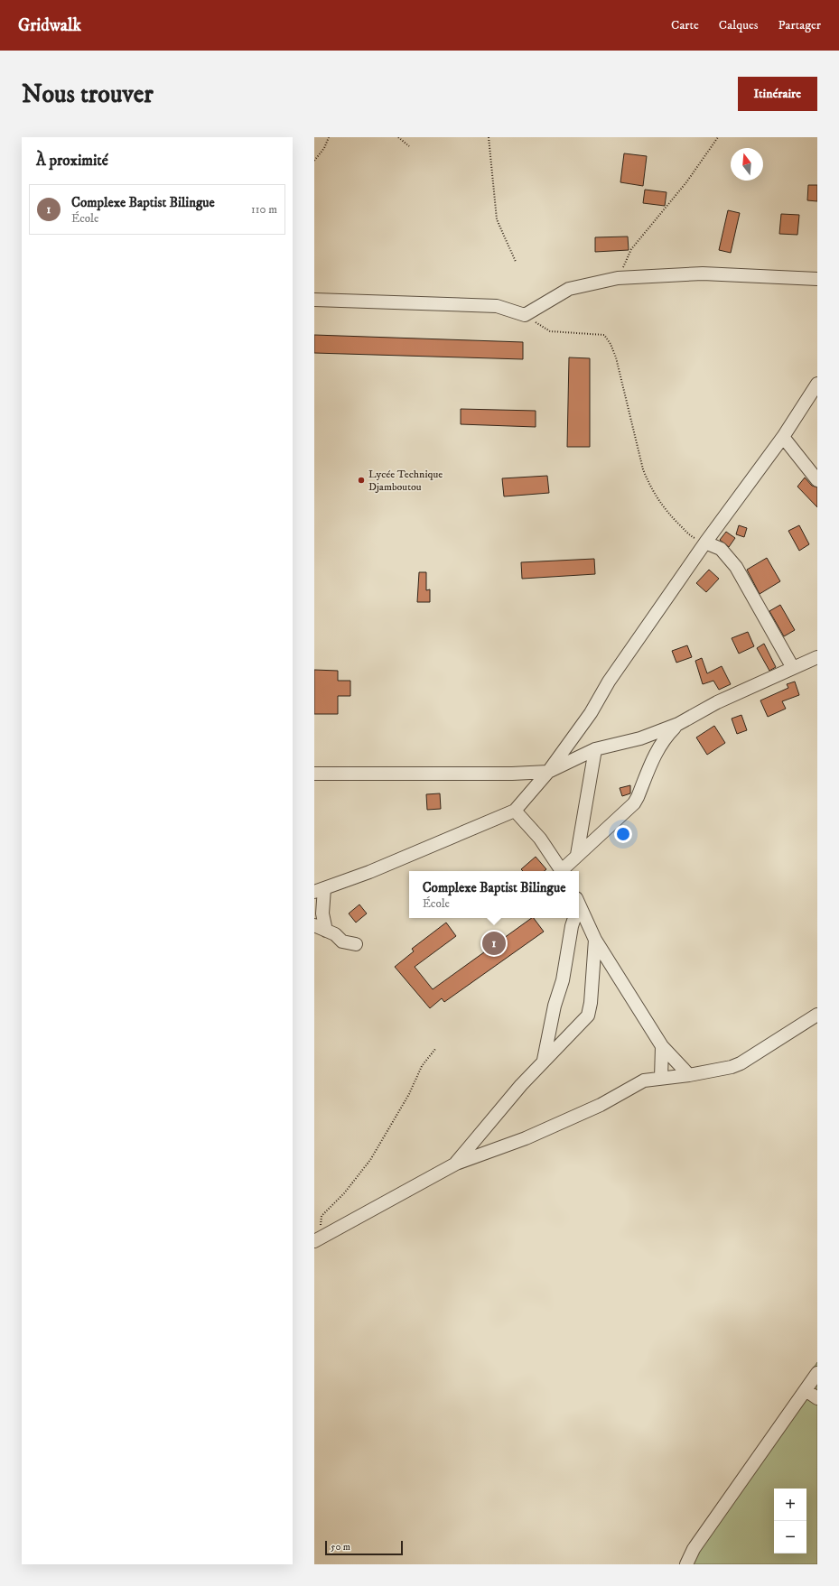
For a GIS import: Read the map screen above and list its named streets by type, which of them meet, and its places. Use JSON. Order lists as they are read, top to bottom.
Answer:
{
  "places": ["Lycée Technique Djamboutou"],
  "scale_bar": "50 m",
  "north": "top",
  "page": {
    "header": "Gridwalk",
    "nav": ["Carte", "Calques", "Partager"],
    "buttons": "Itinéraire",
    "title": "Nous trouver",
    "heading": "À proximité",
    "list": [
      {
        "mark": "1",
        "name": "Complexe Baptist Bilingue",
        "note": "École",
        "value": "110 m"
      }
    ],
    "popup": ["Complexe Baptist Bilingue", "École"],
    "pins": "1",
    "map_buttons": ["+", "−"],
    "scale": "50 m"
  }
}
